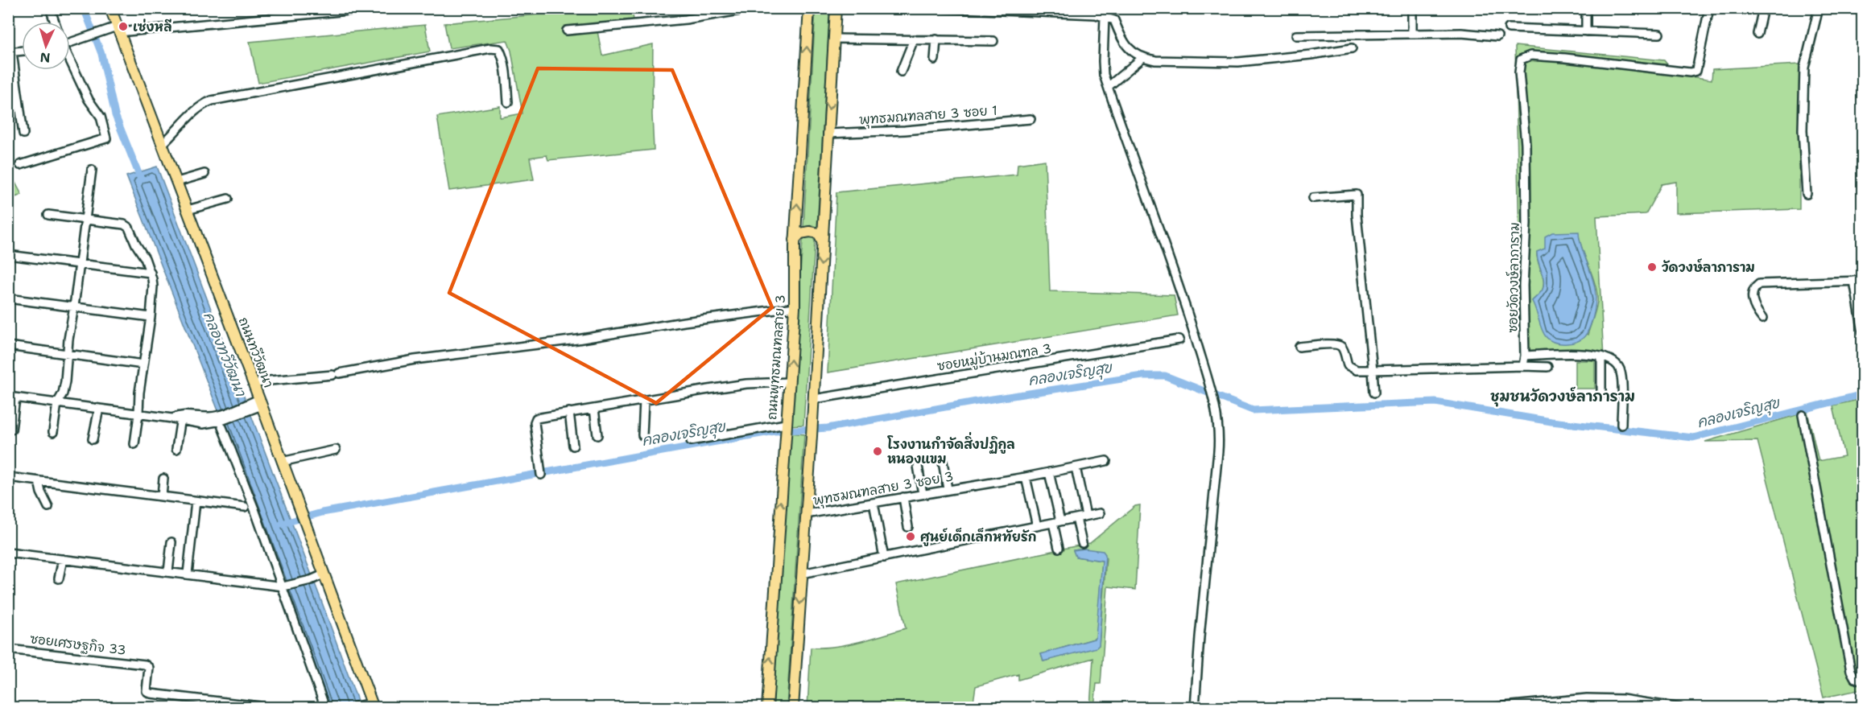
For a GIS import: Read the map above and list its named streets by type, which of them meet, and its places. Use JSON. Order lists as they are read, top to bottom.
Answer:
{
  "streets": {
    "main road": ["ถนนทวีวัฒนา", "ถนนพุทธมณฑลสาย 3"],
    "street": [
      "พุทธมณฑลสาย 3 ซอย 1",
      "ซอยวัดวงษ์ลาภาราม",
      "ซอยหมู่บ้านมณฑล 3",
      "พุทธมณฑลสาย 3 ซอย 3",
      "ซอยเศรษฐกิจ 33"
    ]
  },
  "districts": ["ชุมชนวัดวงษ์ลาภาราม"],
  "water": ["คลองทวีวัฒนา", "คลองเจริญสุข"],
  "places": [
    "เซ่งหลี",
    "วัดวงษ์ลาภาราม",
    "โรงงานกำจัดสิ่งปฏิกูล หนองแขม",
    "ศูนย์เด็กเล็กหทัยรัก"
  ],
  "north": "bottom"
}
